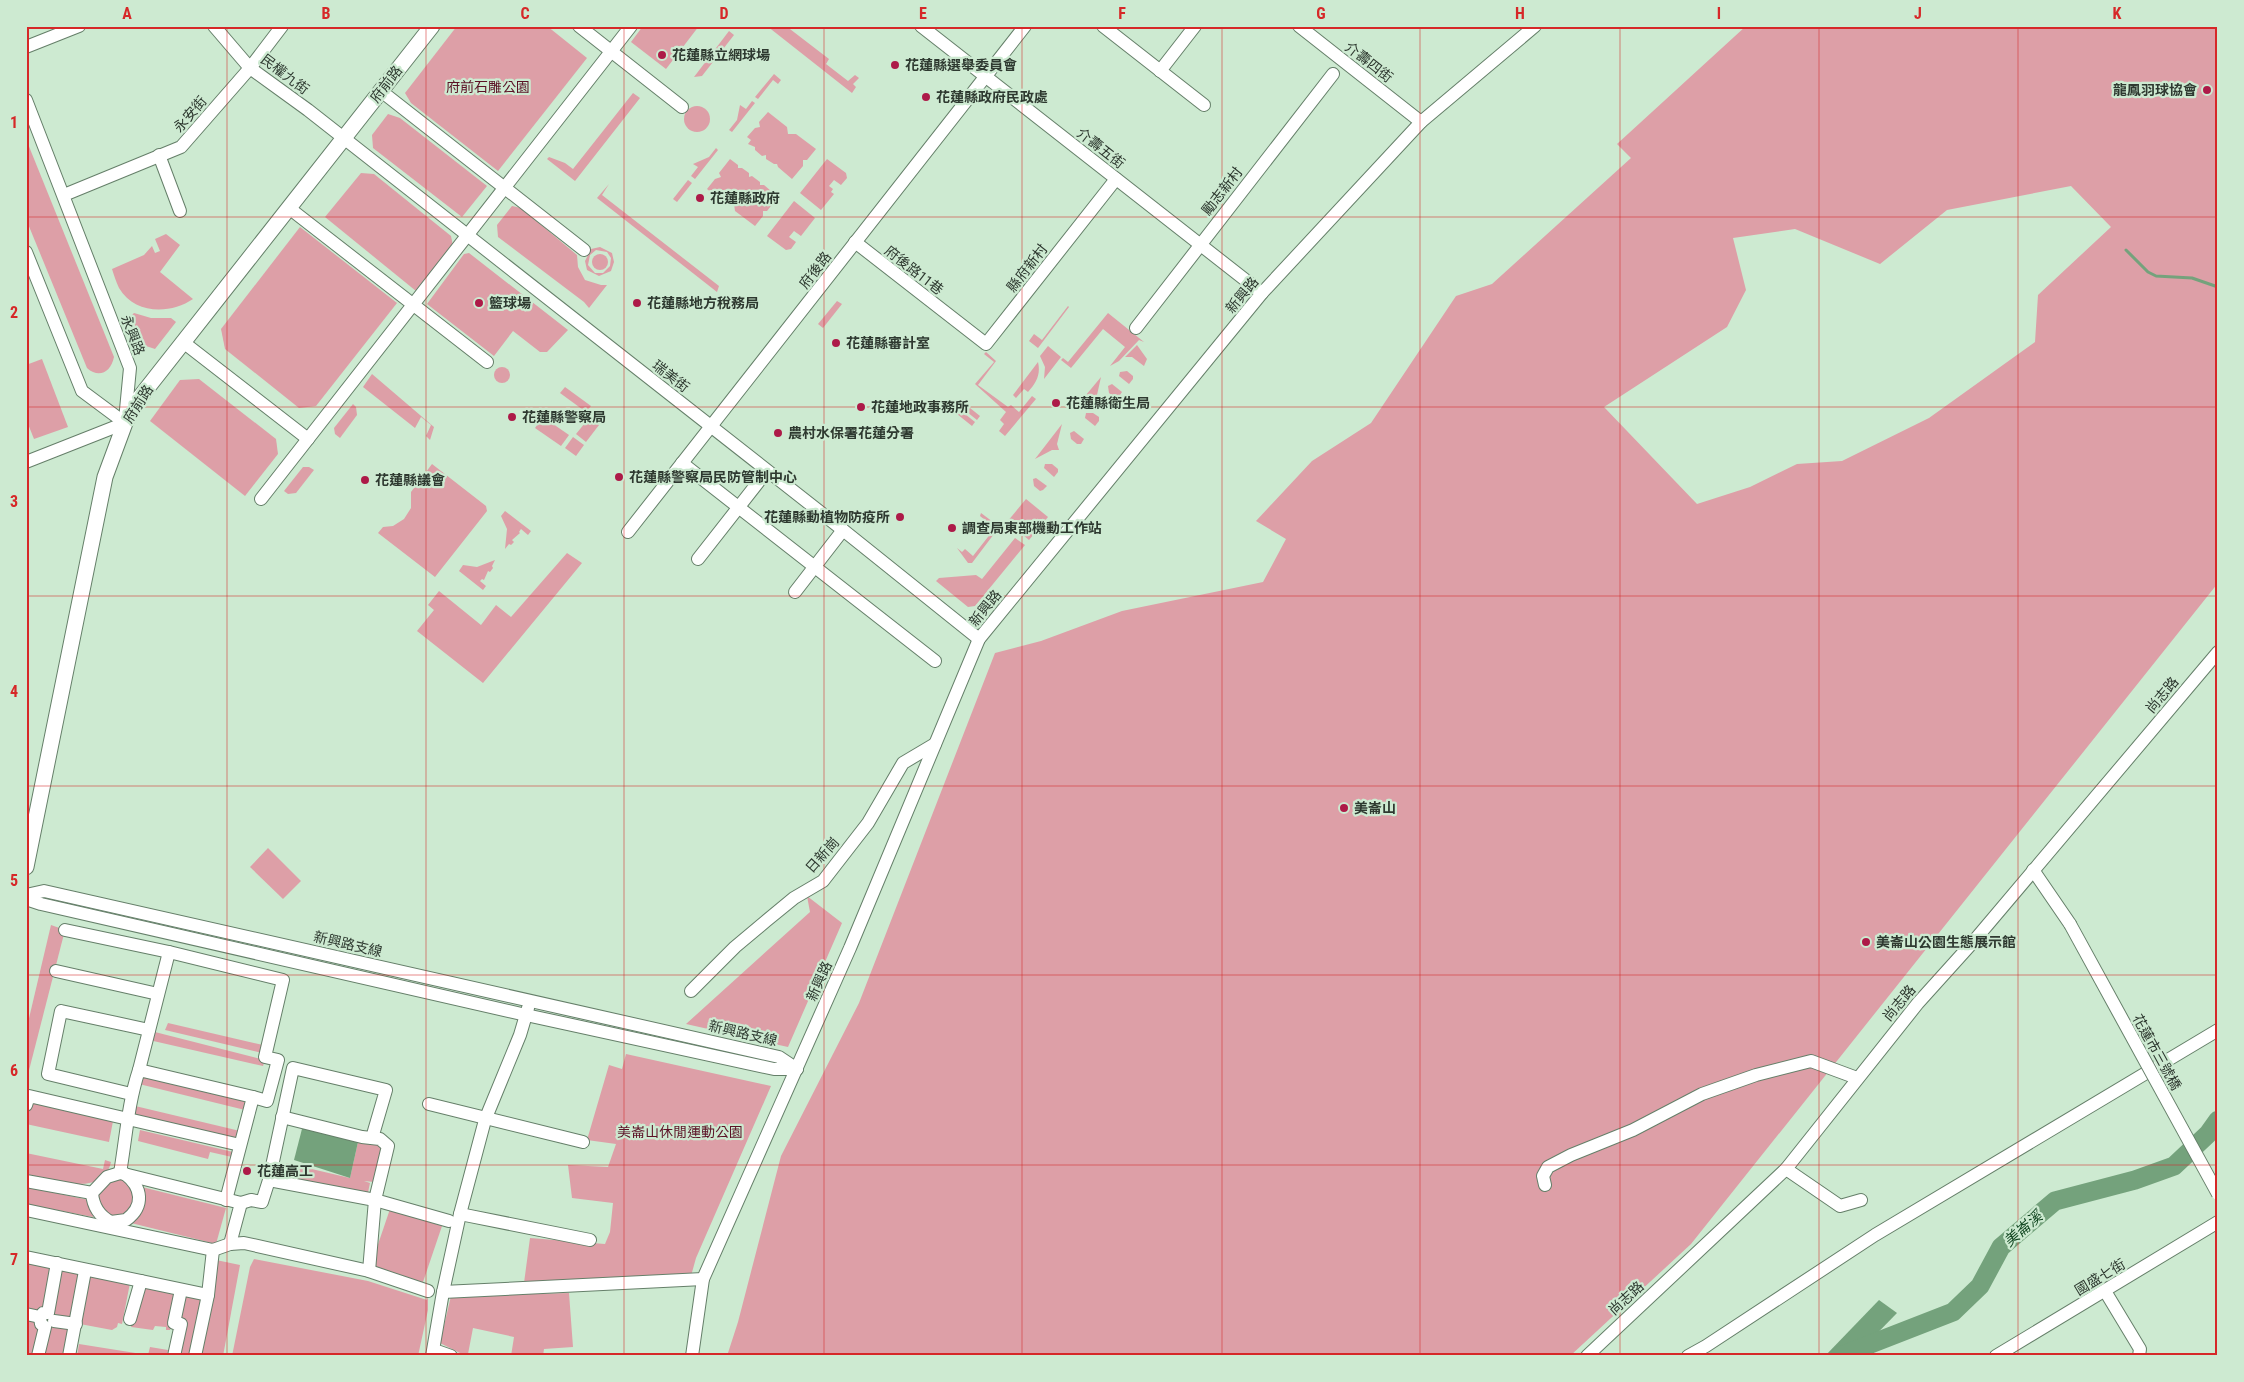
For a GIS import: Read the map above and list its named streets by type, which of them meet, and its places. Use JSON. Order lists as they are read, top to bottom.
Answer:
{
  "streets": {
    "main road": ["府前路"],
    "street": [
      "介壽四街",
      "民權九街",
      "永安街",
      "介壽五街",
      "勵志新村",
      "縣府新村",
      "府後路",
      "府後路11巷",
      "新興路",
      "永興路",
      "瑞美街",
      "尚志路",
      "日新崗",
      "新興路支線",
      "花蓮市三號橋",
      "國盛七街"
    ]
  },
  "crossings": [
    ["介壽四街", "新興路"],
    ["民權九街", "府前路"],
    ["民權九街", "永安街"],
    ["民權九街", "瑞美街"],
    ["府前路", "永興路"],
    ["府前路", "瑞美街"],
    ["永安街", "永興路"],
    ["介壽五街", "勵志新村"],
    ["介壽五街", "縣府新村"],
    ["介壽五街", "府後路"],
    ["介壽五街", "新興路"],
    ["縣府新村", "府後路11巷"],
    ["府後路", "府後路11巷"],
    ["府後路", "瑞美街"],
    ["新興路", "瑞美街"],
    ["新興路", "日新崗"],
    ["新興路", "新興路支線"],
    ["尚志路", "花蓮市三號橋"]
  ],
  "water": ["美崙溪"],
  "parks": ["府前石雕公園", "美崙山休閒運動公園"],
  "places": [
    "花蓮縣立網球場",
    "花蓮縣選舉委員會",
    "龍鳳羽球協會",
    "花蓮縣政府民政處",
    "花蓮縣政府",
    "籃球場",
    "花蓮縣地方稅務局",
    "花蓮縣審計室",
    "花蓮縣衛生局",
    "花蓮地政事務所",
    "花蓮縣警察局",
    "農村水保署花蓮分署",
    "花蓮縣警察局民防管制中心",
    "花蓮縣議會",
    "花蓮縣動植物防疫所",
    "調查局東部機動工作站",
    "美崙山",
    "美崙山公園生態展示館",
    "花蓮高工"
  ],
  "grid": {
    "columns": [
      "A",
      "B",
      "C",
      "D",
      "E",
      "F",
      "G",
      "H",
      "I",
      "J",
      "K"
    ],
    "rows": [
      "1",
      "2",
      "3",
      "4",
      "5",
      "6",
      "7"
    ]
  }
}
